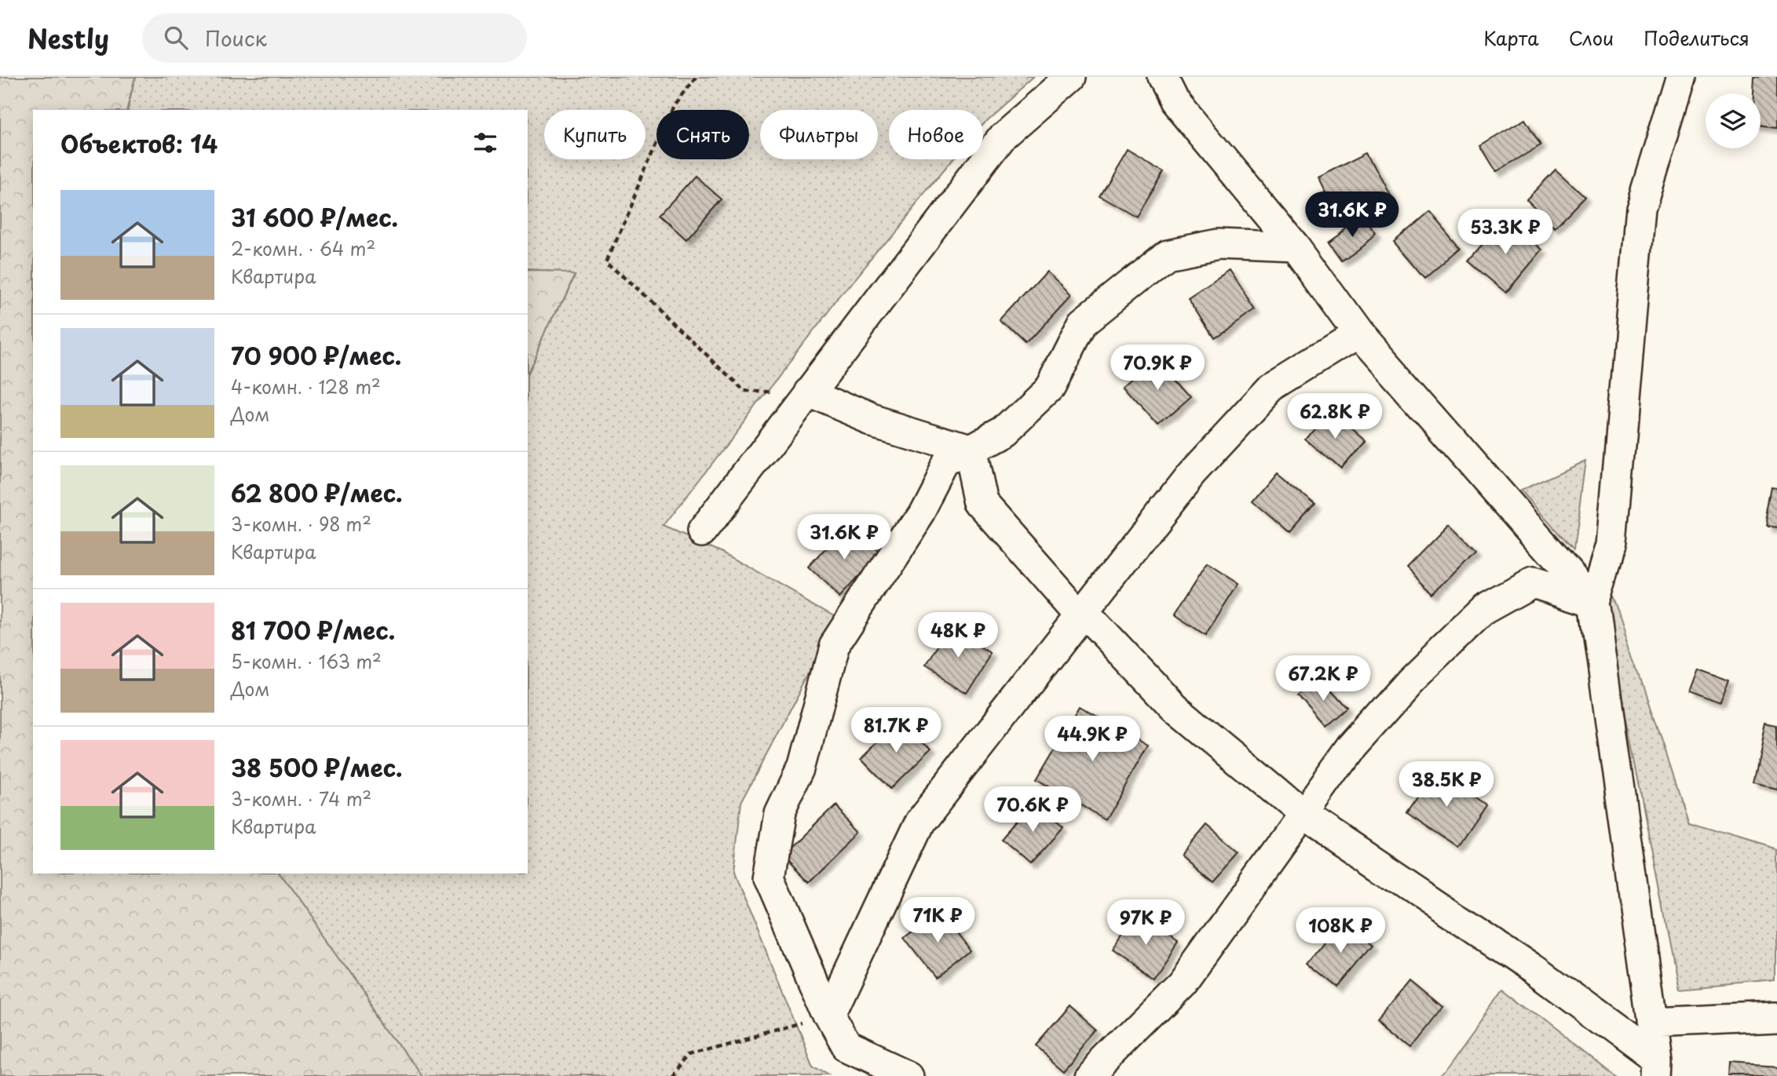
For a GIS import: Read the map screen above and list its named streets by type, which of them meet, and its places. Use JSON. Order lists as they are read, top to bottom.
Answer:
{
  "page": {
    "header": "Nestly",
    "search": "Поиск",
    "nav": ["Карта", "Слои", "Поделиться"],
    "chip": [
      "Купить",
      "Снять",
      "Фильтры",
      "Новое"
    ],
    "heading": "Объектов: 14",
    "list": [
      {
        "name": "31 600 ₽/мес.",
        "note": "2-комн. · 64 m² · Квартира"
      },
      {
        "name": "70 900 ₽/мес.",
        "note": "4-комн. · 128 m² · Дом"
      },
      {
        "name": "62 800 ₽/мес.",
        "note": "3-комн. · 98 m² · Квартира"
      },
      {
        "name": "81 700 ₽/мес.",
        "note": "5-комн. · 163 m² · Дом"
      },
      {
        "name": "38 500 ₽/мес.",
        "note": "3-комн. · 74 m² · Квартира"
      }
    ],
    "price": [
      "31.6K ₽",
      "53.3K ₽",
      "70.9K ₽",
      "62.8K ₽",
      "31.6K ₽",
      "48K ₽",
      "67.2K ₽",
      "81.7K ₽",
      "44.9K ₽",
      "38.5K ₽",
      "70.6K ₽",
      "71K ₽",
      "97K ₽",
      "108K ₽"
    ]
  }
}
